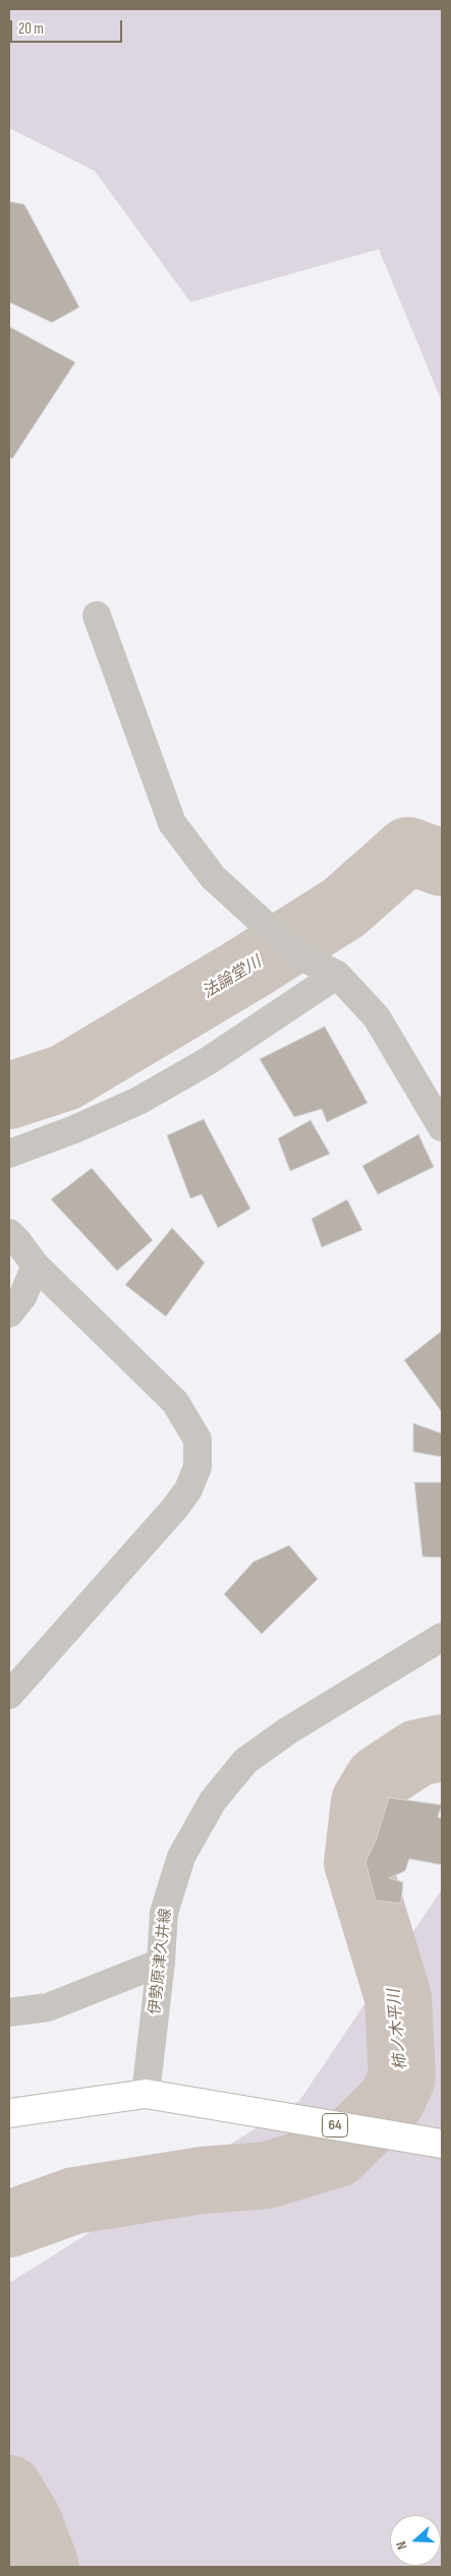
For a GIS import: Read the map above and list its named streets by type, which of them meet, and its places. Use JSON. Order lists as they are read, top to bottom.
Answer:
{
  "streets": {
    "main road": ["64"],
    "street": ["伊勢原津久井線"]
  },
  "crossings": [
    ["伊勢原津久井線", "64"]
  ],
  "water": ["法論堂川", "柿ノ木平川"],
  "scale_bar": "20 m",
  "north": "left"
}
